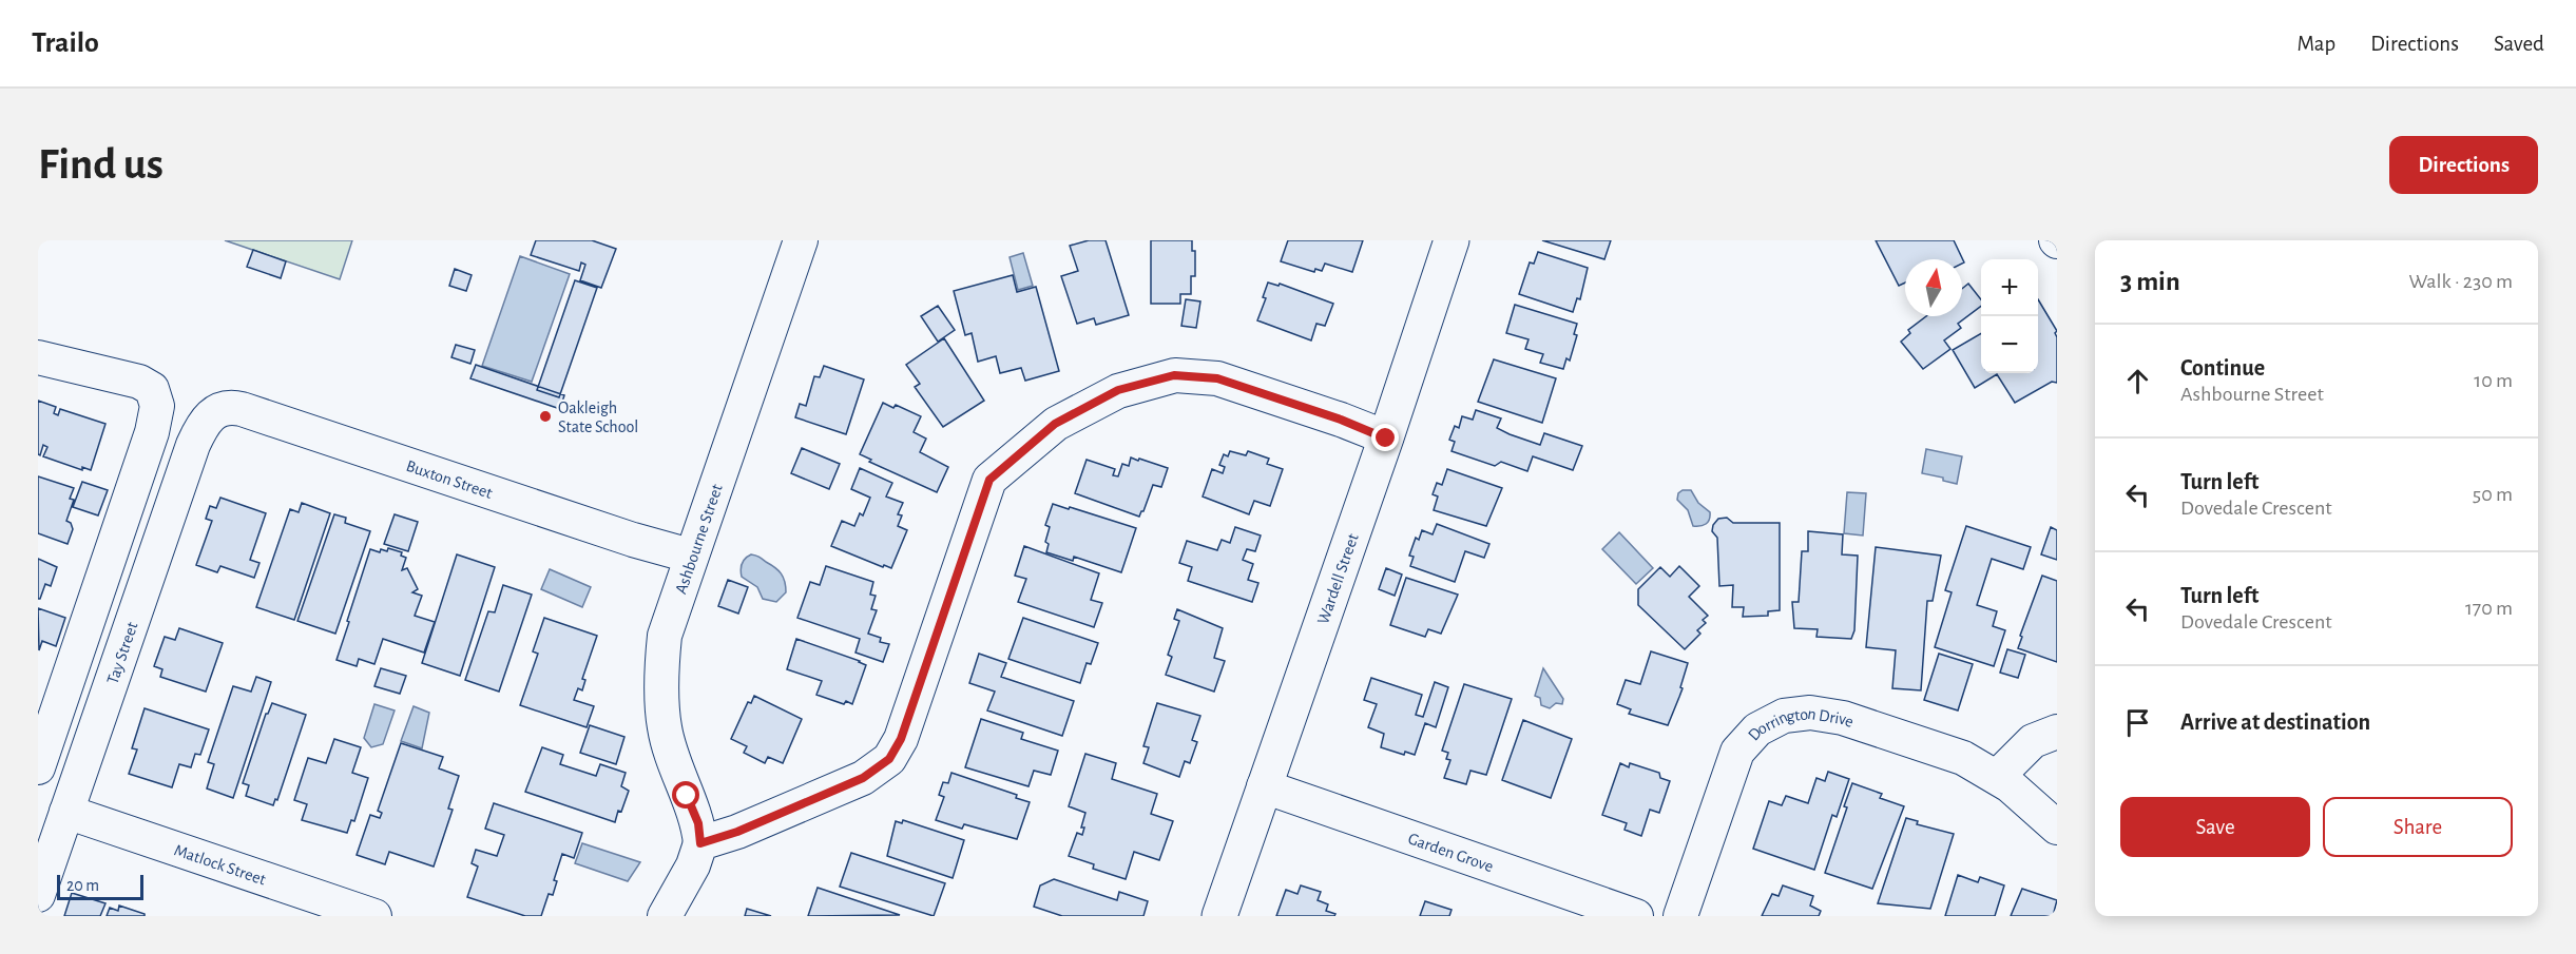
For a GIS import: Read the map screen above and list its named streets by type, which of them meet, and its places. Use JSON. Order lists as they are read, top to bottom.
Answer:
{
  "streets": {
    "highway": ["Wardell Street"],
    "street": [
      "Buxton Street",
      "Ashbourne Street",
      "Tay Street",
      "Dorrington Drive",
      "Garden Grove",
      "Matlock Street"
    ]
  },
  "crossings": [
    ["Buxton Street", "Ashbourne Street"],
    ["Buxton Street", "Tay Street"],
    ["Wardell Street", "Garden Grove"],
    ["Tay Street", "Matlock Street"]
  ],
  "places": ["Oakleigh State School"],
  "scale_bar": "20 m",
  "north": "top",
  "page": {
    "header": "Trailo",
    "nav": ["Map", "Directions", "Saved"],
    "buttons": [
      "Directions",
      ["Save", "Share"]
    ],
    "title": "Find us",
    "heading": ["3 min", "Walk · 230 m"],
    "map_buttons": ["+", "−"],
    "list": [
      ["Continue", "Ashbourne Street", "10 m"],
      ["Turn left", "Dovedale Crescent", "50 m"],
      ["Turn left", "Dovedale Crescent", "170 m"],
      "Arrive at destination"
    ],
    "scale": "20 m"
  }
}
